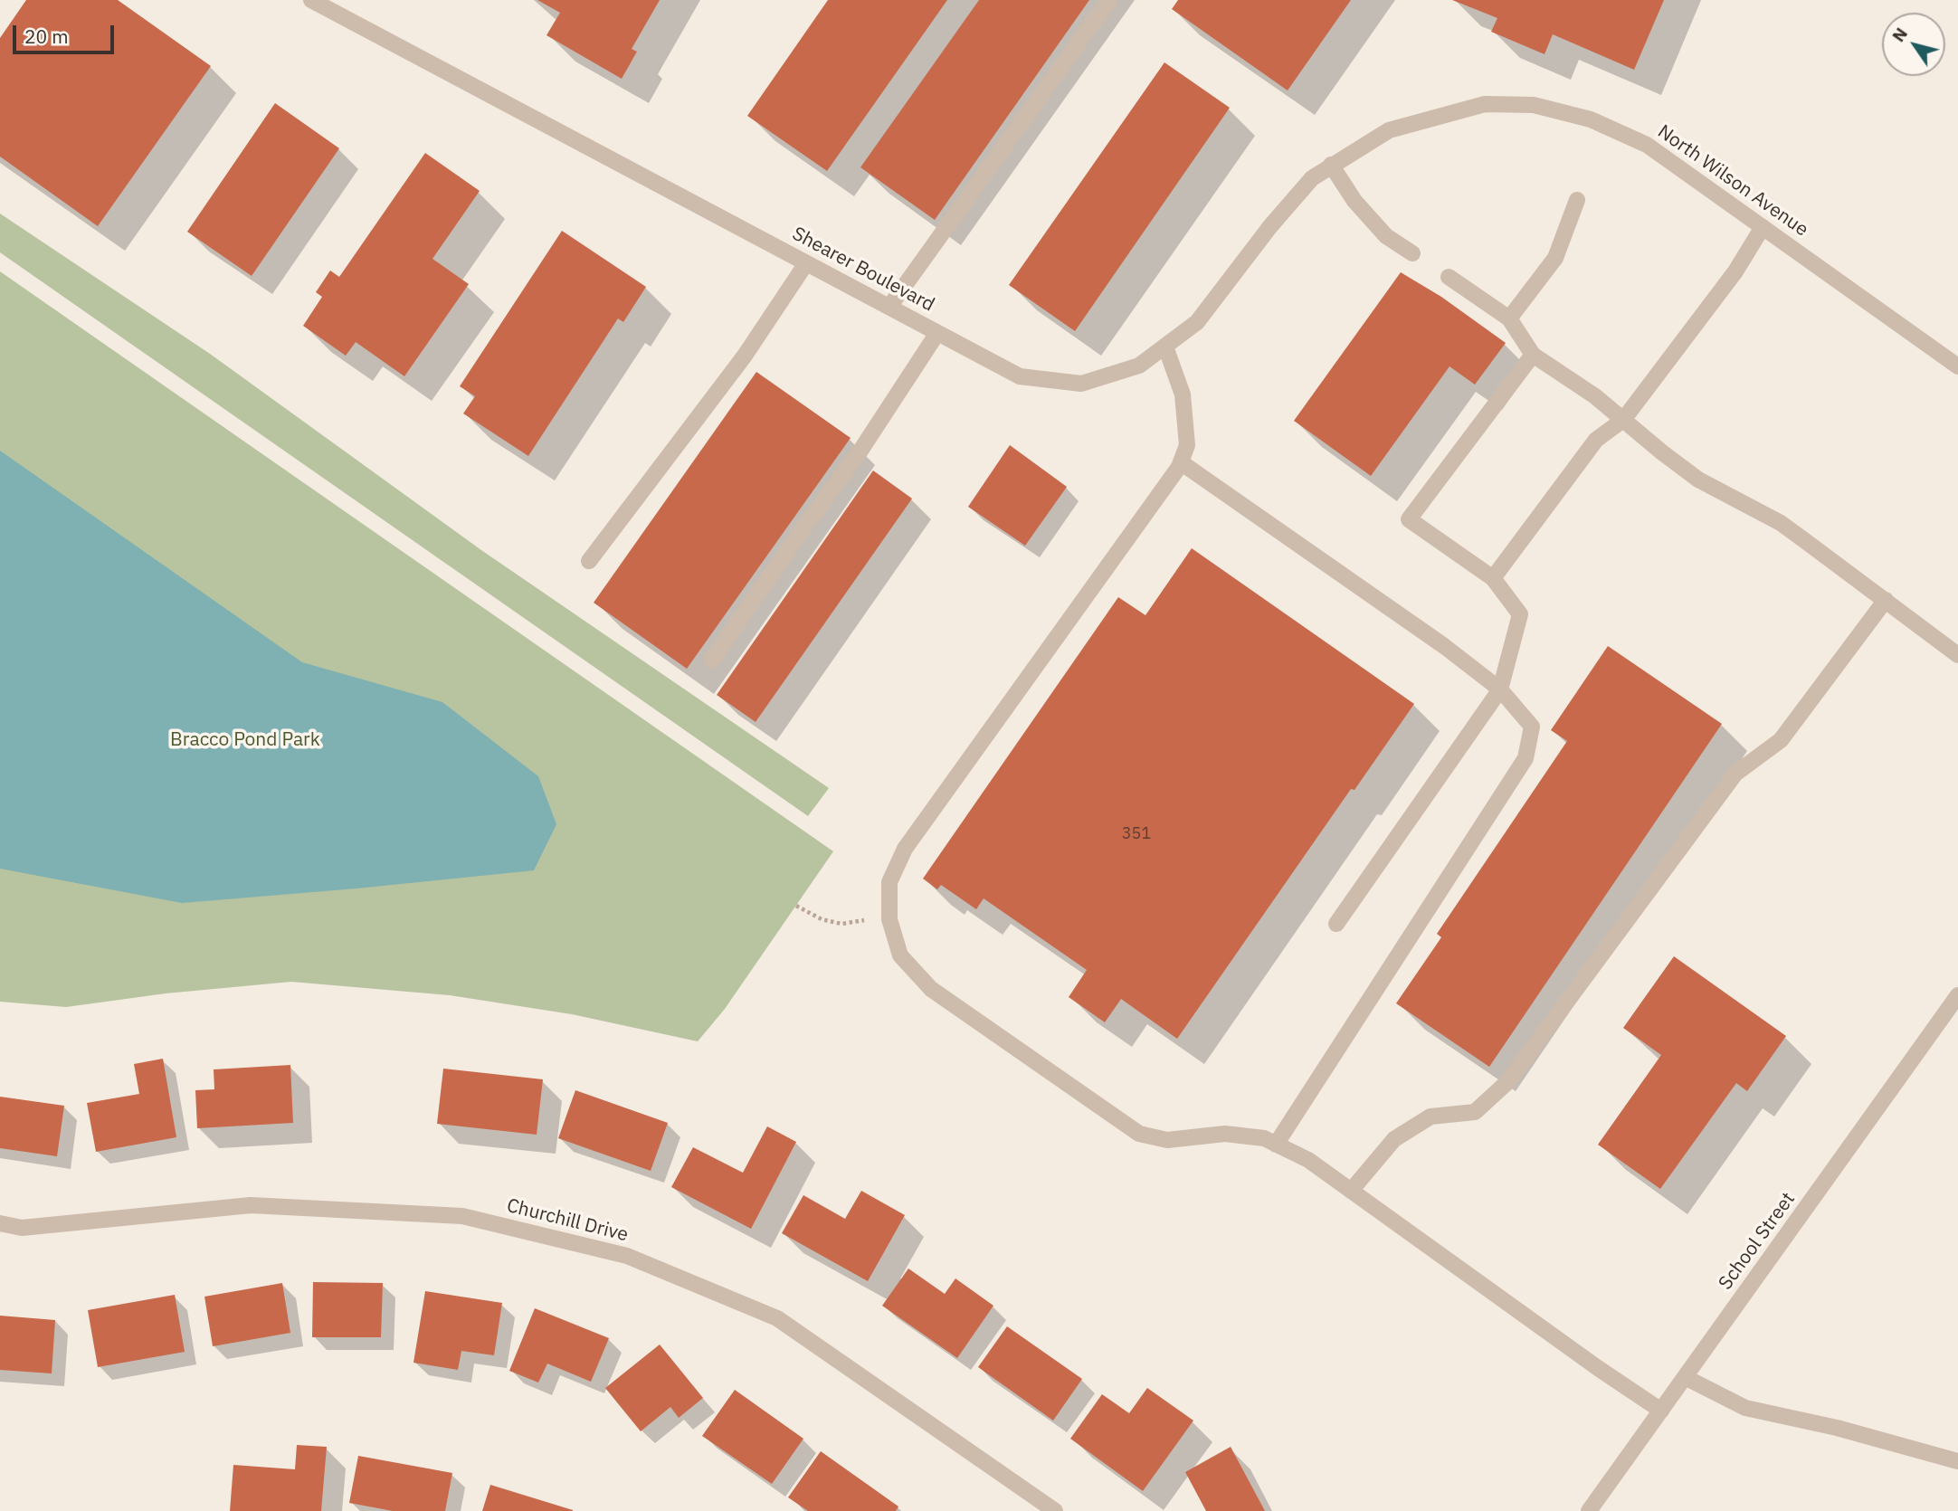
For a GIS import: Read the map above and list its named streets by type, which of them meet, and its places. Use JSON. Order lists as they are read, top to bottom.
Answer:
{
  "streets": {
    "street": [
      "North Wilson Avenue",
      "Shearer Boulevard",
      "Churchill Drive",
      "School Street"
    ]
  },
  "crossings": [
    ["North Wilson Avenue", "Shearer Boulevard"]
  ],
  "parks": ["Bracco Pond Park"],
  "house_numbers": ["351"],
  "scale_bar": "20 m",
  "north": "top left"
}
